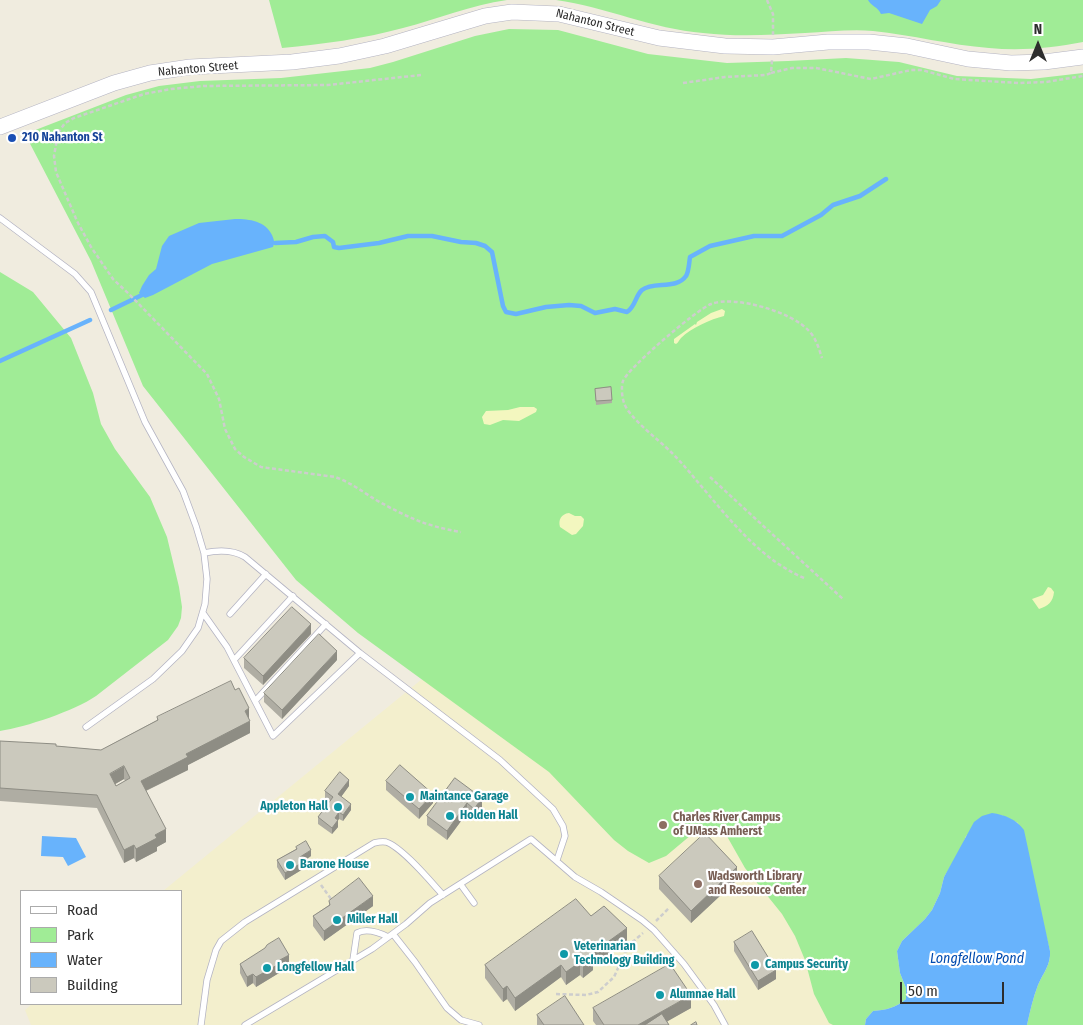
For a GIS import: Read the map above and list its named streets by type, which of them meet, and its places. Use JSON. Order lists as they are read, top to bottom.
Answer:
{
  "streets": {
    "main road": ["Nahanton Street"]
  },
  "water": ["Longfellow Pond"],
  "places": [
    "210 Nahanton St",
    "Maintance Garage",
    "Appleton Hall",
    "Holden Hall",
    "Charles River Campus of UMass Amherst",
    "Barone House",
    "Wadsworth Library and Resouce Center",
    "Miller Hall",
    "Veterinarian Technology Building",
    "Campus Security",
    "Longfellow Hall",
    "Alumnae Hall"
  ],
  "legend": [
    "Road",
    "Park",
    "Water",
    "Building"
  ],
  "scale_bar": "50 m",
  "north": "top"
}
